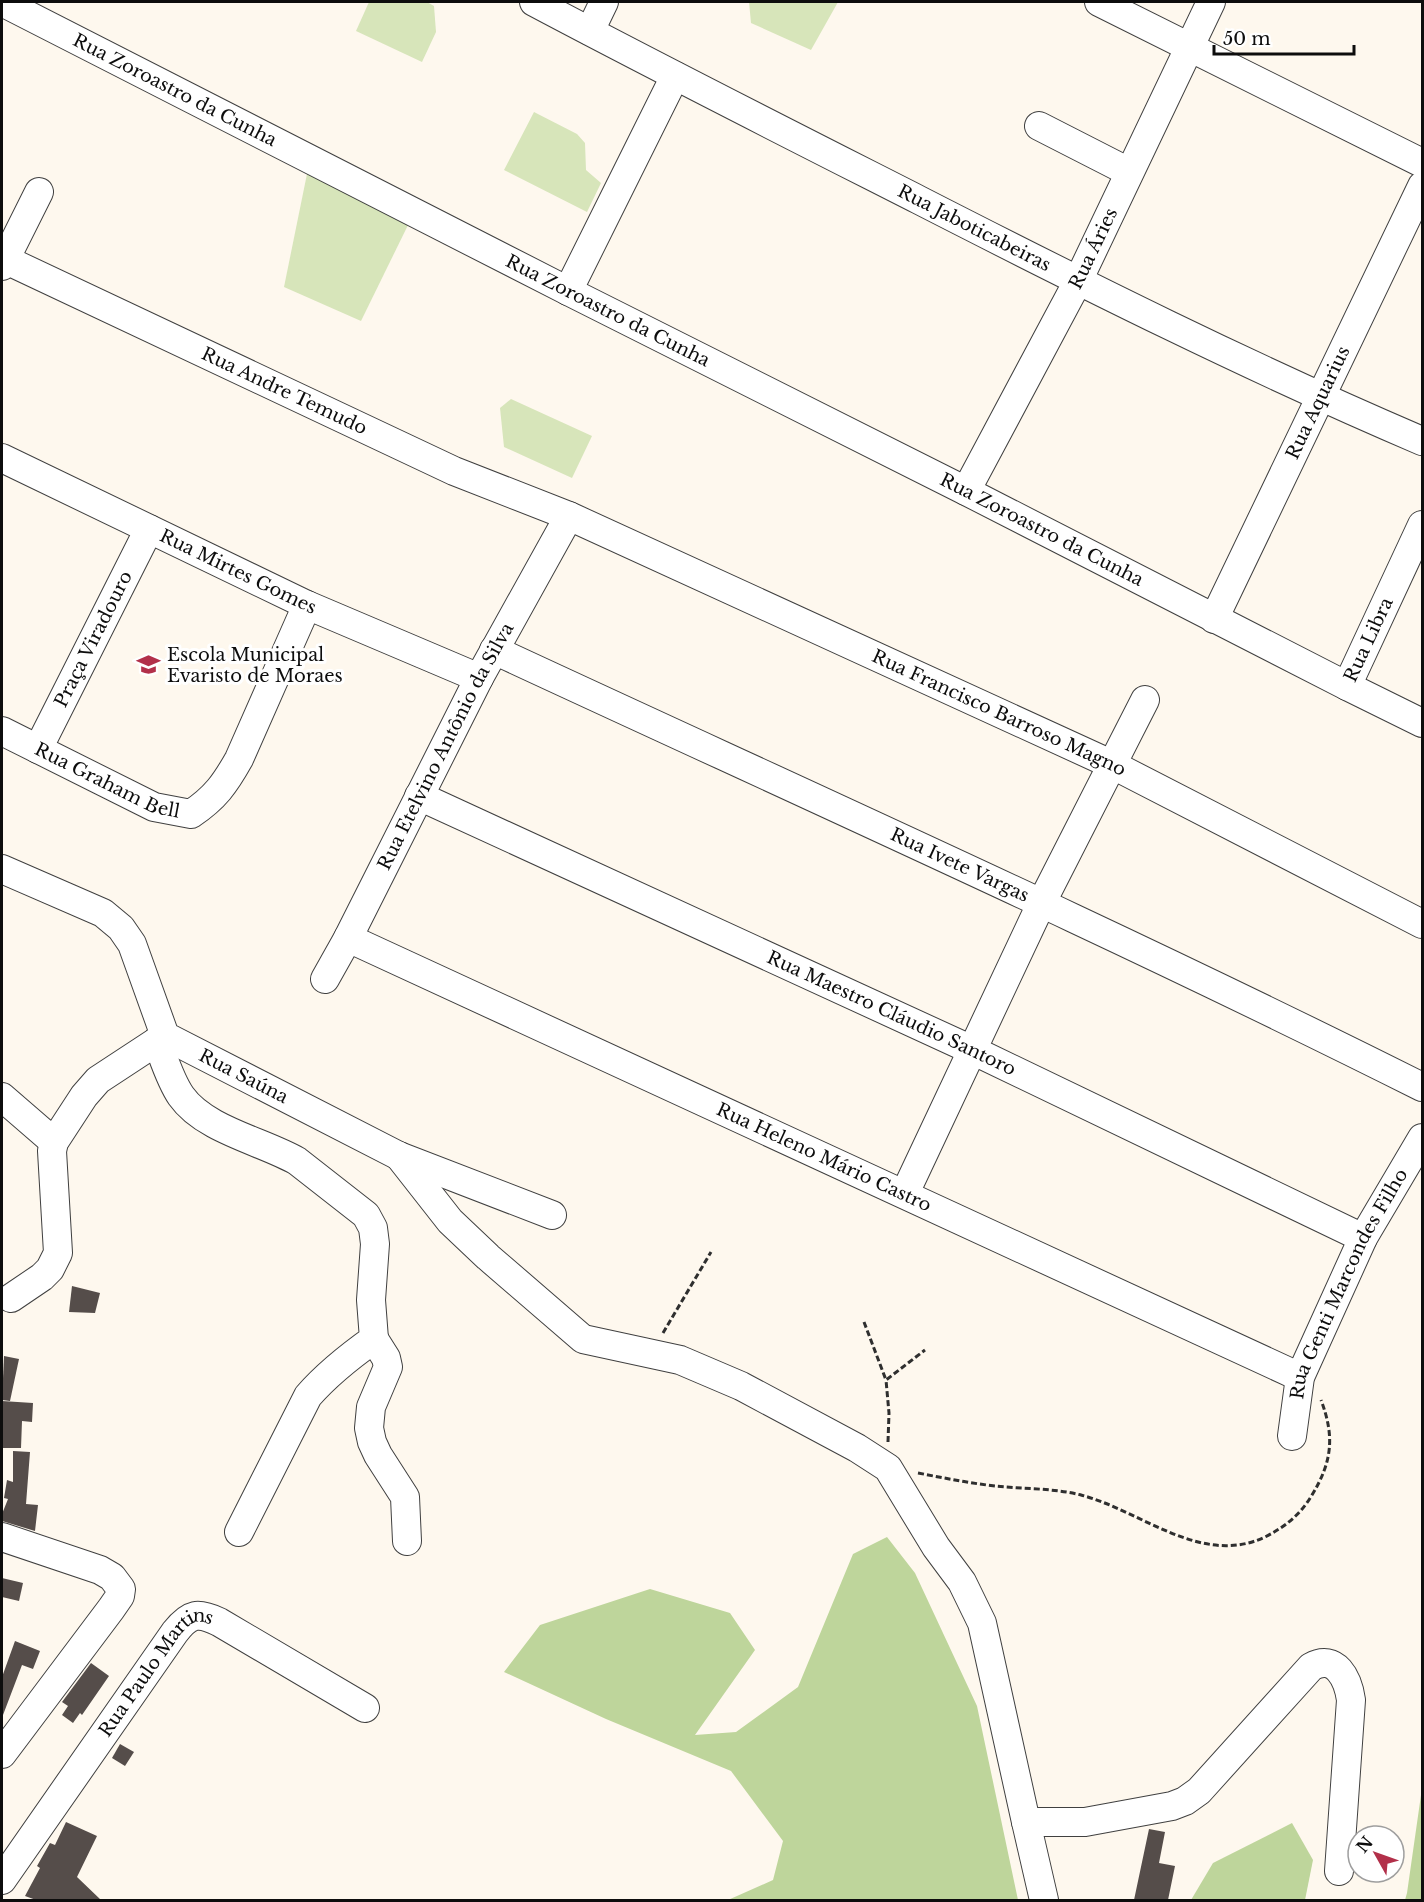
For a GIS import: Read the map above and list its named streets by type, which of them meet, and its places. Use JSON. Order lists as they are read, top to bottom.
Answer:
{
  "streets": {
    "street": [
      "Rua Zoroastro da Cunha",
      "Rua Jaboticabeiras",
      "Rua Áries",
      "Rua Andre Temudo",
      "Rua Aquarius",
      "Rua Mirtes Gomes",
      "Rua Libra",
      "Praça Viradouro",
      "Rua Francisco Barroso Magno",
      "Rua Etelvino Antônio da Silva",
      "Rua Graham Bell",
      "Rua Ivete Vargas",
      "Rua Maestro Cláudio Santoro",
      "Rua Saúna",
      "Rua Heleno Mário Castro",
      "Rua Genti Marcondes Filho",
      "Rua Paulo Martins"
    ]
  },
  "crossings": [
    ["Rua Zoroastro da Cunha", "Rua Áries"],
    ["Rua Zoroastro da Cunha", "Rua Aquarius"],
    ["Rua Zoroastro da Cunha", "Rua Libra"],
    ["Rua Jaboticabeiras", "Rua Áries"],
    ["Rua Jaboticabeiras", "Rua Aquarius"],
    ["Rua Andre Temudo", "Rua Francisco Barroso Magno"],
    ["Rua Andre Temudo", "Rua Etelvino Antônio da Silva"],
    ["Rua Aquarius", "Rua Libra"],
    ["Rua Mirtes Gomes", "Praça Viradouro"],
    ["Rua Mirtes Gomes", "Rua Etelvino Antônio da Silva"],
    ["Rua Mirtes Gomes", "Rua Graham Bell"],
    ["Praça Viradouro", "Rua Graham Bell"],
    ["Rua Francisco Barroso Magno", "Rua Etelvino Antônio da Silva"],
    ["Rua Etelvino Antônio da Silva", "Rua Ivete Vargas"],
    ["Rua Etelvino Antônio da Silva", "Rua Maestro Cláudio Santoro"],
    ["Rua Etelvino Antônio da Silva", "Rua Heleno Mário Castro"],
    ["Rua Maestro Cláudio Santoro", "Rua Genti Marcondes Filho"],
    ["Rua Heleno Mário Castro", "Rua Genti Marcondes Filho"]
  ],
  "places": {
    "school or university": ["Escola Municipal Evaristo de Moraes"]
  },
  "scale_bar": "50 m",
  "north": "top left"
}
